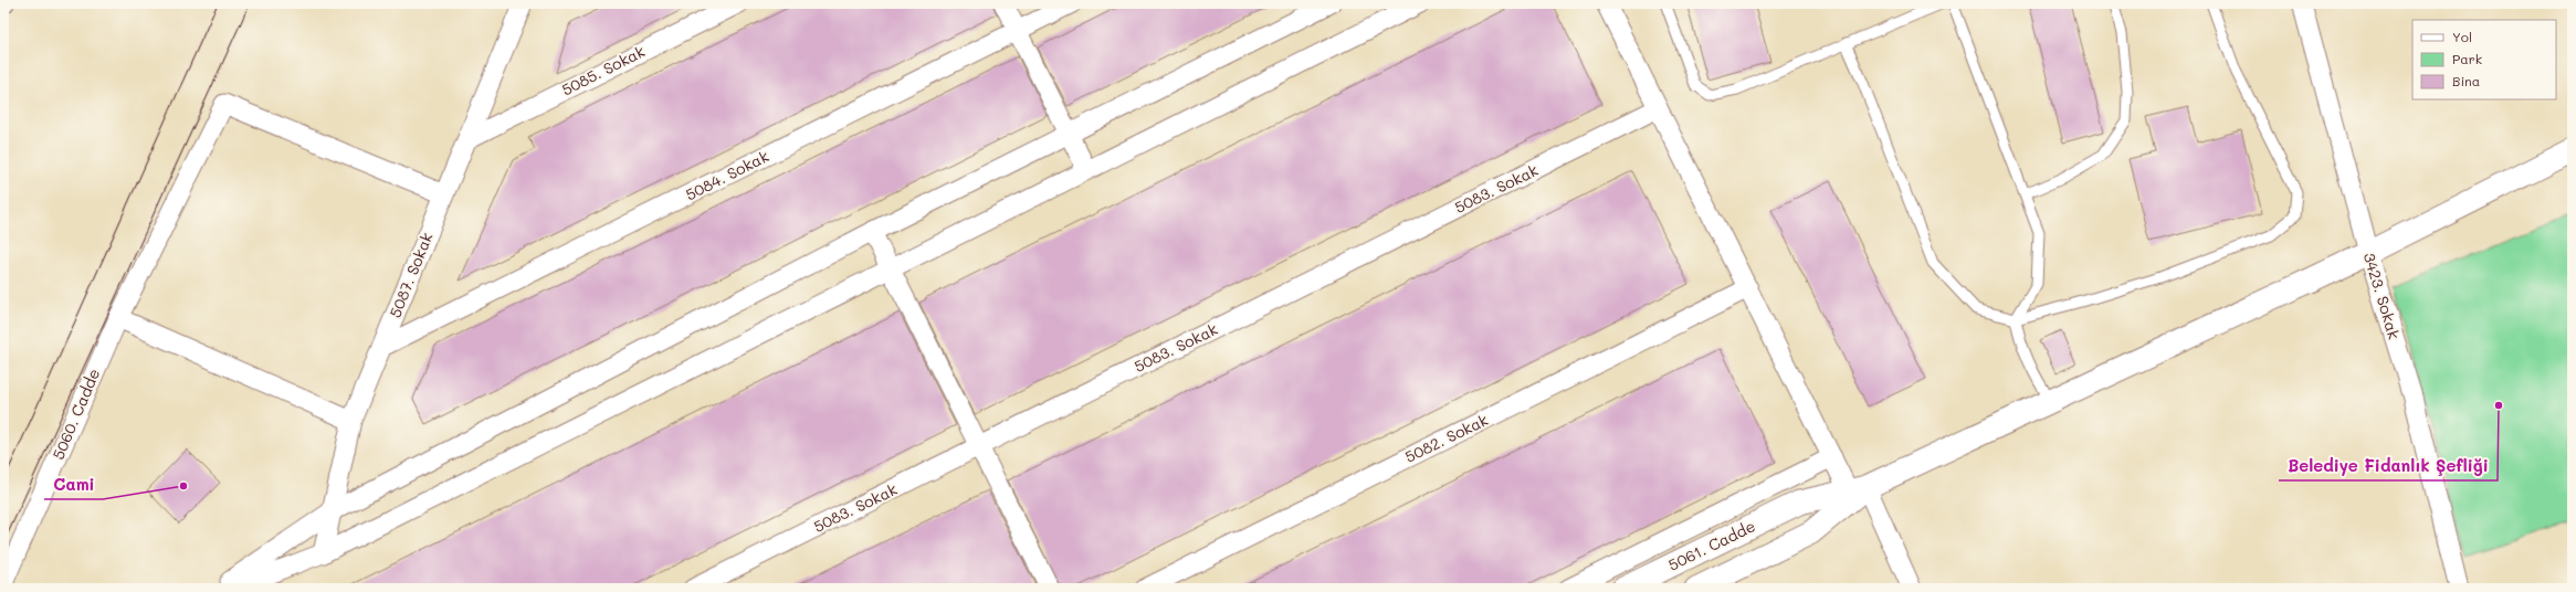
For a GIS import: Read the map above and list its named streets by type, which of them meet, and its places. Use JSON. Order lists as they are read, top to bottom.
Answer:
{
  "streets": {
    "street": [
      "5085. Sokak",
      "5084. Sokak",
      "5083. Sokak",
      "5087. Sokak",
      "3423. Sokak",
      "5060. Cadde",
      "5082. Sokak",
      "5061. Cadde"
    ]
  },
  "crossings": [
    ["5085. Sokak", "5087. Sokak"],
    ["5084. Sokak", "5087. Sokak"],
    ["5087. Sokak", "5060. Cadde"]
  ],
  "places": ["Belediye Fidanlık Şefliği", "Cami"],
  "legend": ["Yol", "Park", "Bina"]
}
